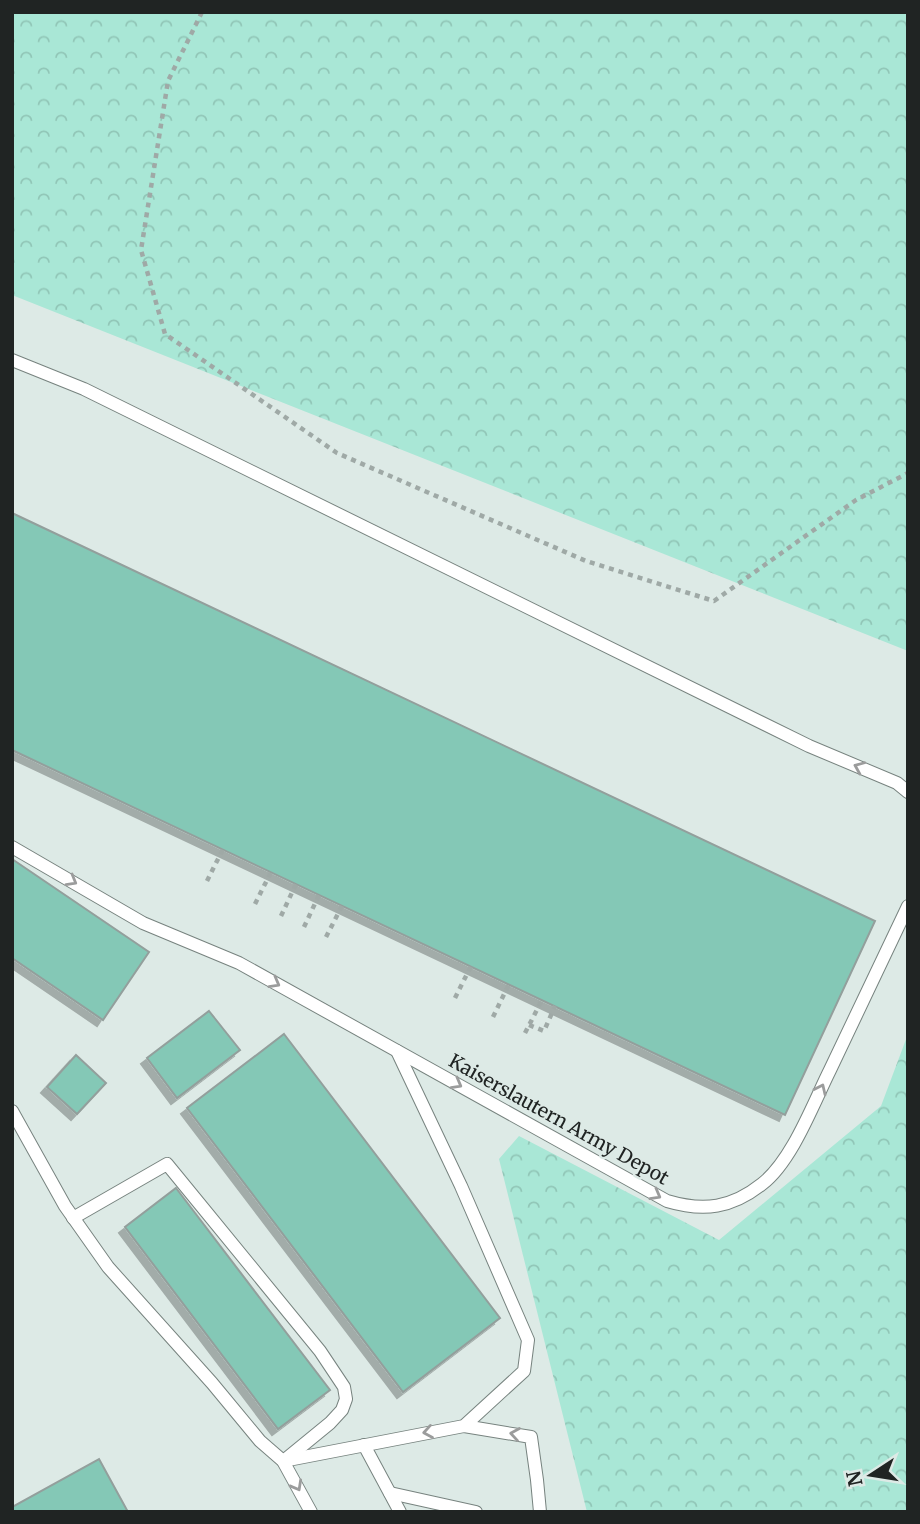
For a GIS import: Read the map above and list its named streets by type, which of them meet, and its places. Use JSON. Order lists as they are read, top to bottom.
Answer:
{
  "streets": {
    "lane": ["Kaiserslautern Army Depot"]
  },
  "north": "left"
}
